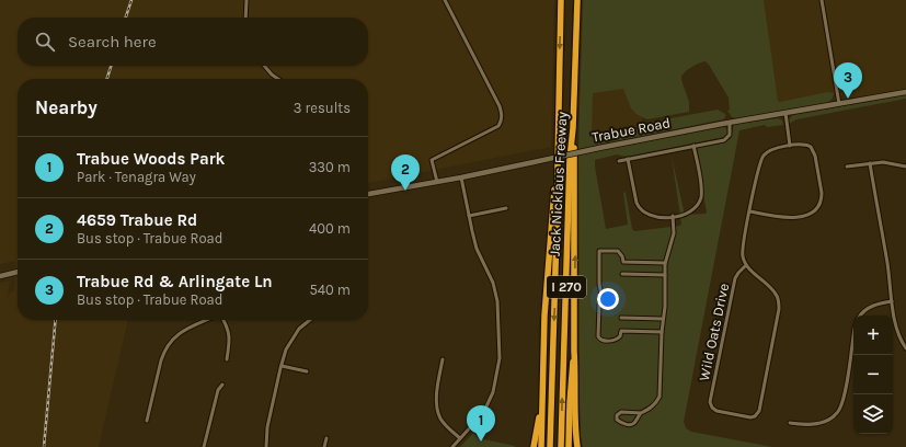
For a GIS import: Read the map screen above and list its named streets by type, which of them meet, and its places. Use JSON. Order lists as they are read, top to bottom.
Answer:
{
  "streets": {
    "highway": ["Jack Nicklaus Freeway", "I 270"],
    "main road": ["Trabue Road"],
    "street": ["Wild Oats Drive"]
  },
  "page": {
    "search": "Search here",
    "pins": ["3", "2", "1"],
    "heading": ["Nearby", "3 results"],
    "list": [
      {
        "mark": "1",
        "name": "Trabue Woods Park",
        "note": "Park · Tenagra Way",
        "value": "330 m"
      },
      {
        "mark": "2",
        "name": "4659 Trabue Rd",
        "note": "Bus stop · Trabue Road",
        "value": "400 m"
      },
      {
        "mark": "3",
        "name": "Trabue Rd & Arlingate Ln",
        "note": "Bus stop · Trabue Road",
        "value": "540 m"
      }
    ],
    "map_buttons": ["+", "−"]
  }
}
